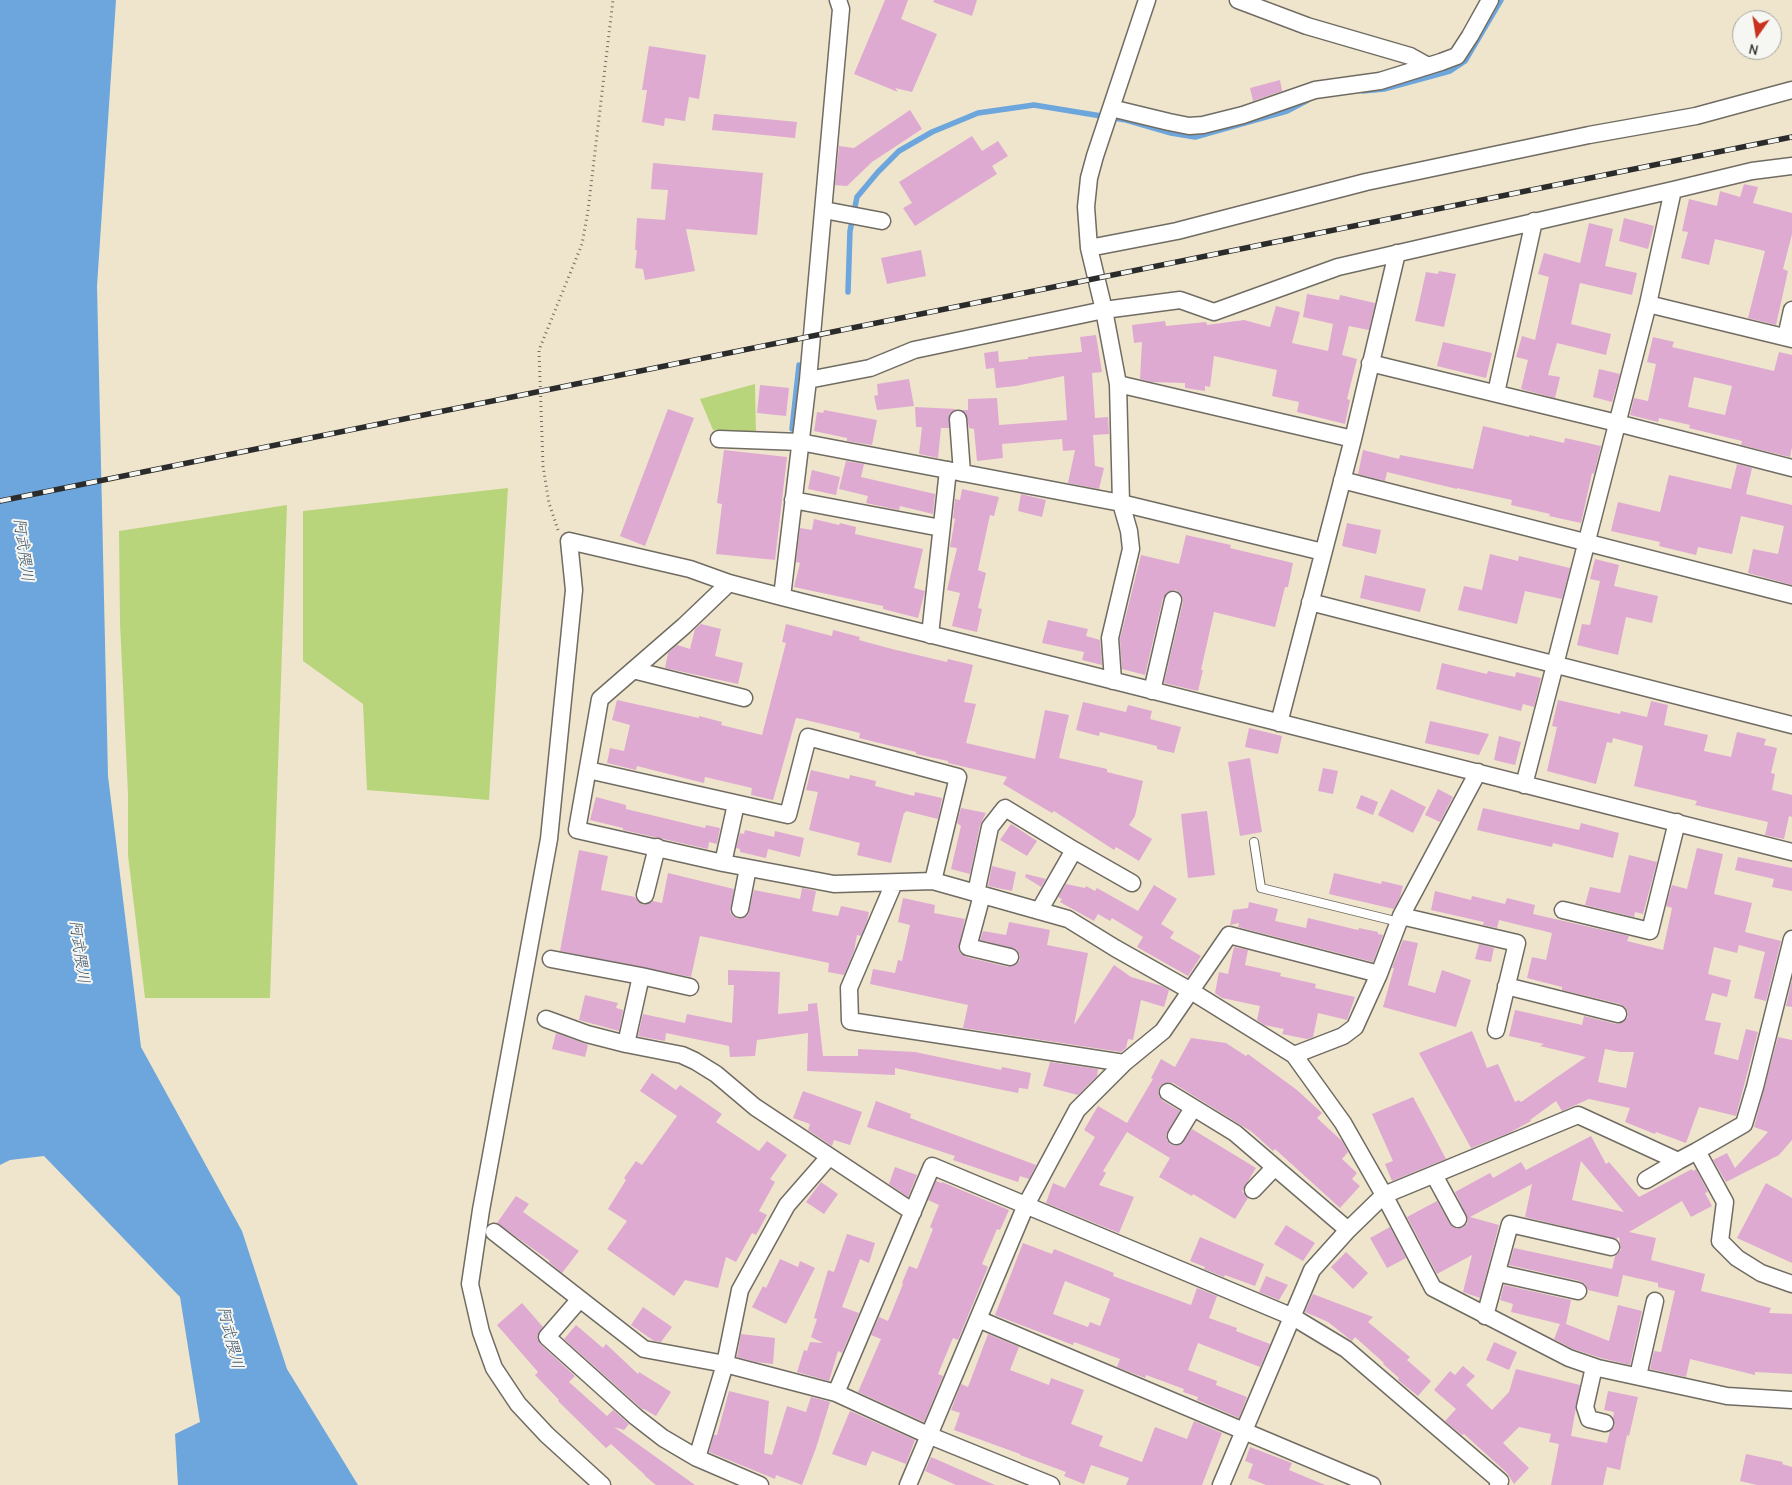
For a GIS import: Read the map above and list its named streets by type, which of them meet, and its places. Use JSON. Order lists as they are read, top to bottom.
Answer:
{
  "water": ["阿武隈川"],
  "north": "bottom"
}
